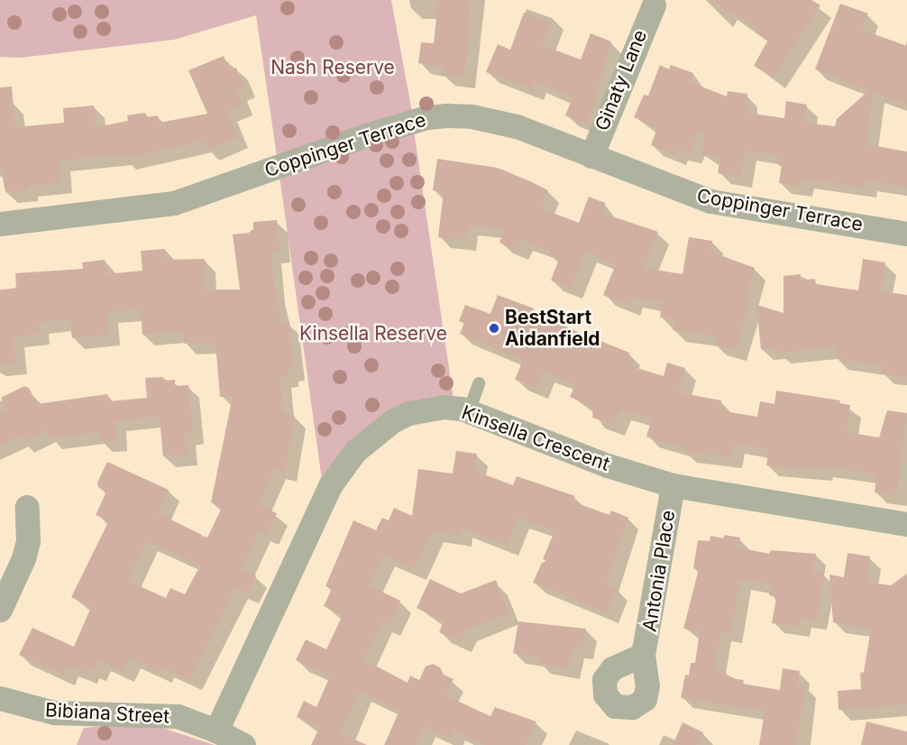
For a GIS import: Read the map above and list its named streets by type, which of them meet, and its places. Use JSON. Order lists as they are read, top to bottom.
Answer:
{
  "streets": {
    "street": [
      "Ginaty Lane",
      "Coppinger Terrace",
      "Kinsella Crescent",
      "Antonia Place",
      "Bibiana Street"
    ]
  },
  "crossings": [
    ["Ginaty Lane", "Coppinger Terrace"],
    ["Kinsella Crescent", "Antonia Place"],
    ["Kinsella Crescent", "Bibiana Street"]
  ],
  "parks": ["Nash Reserve", "Kinsella Reserve"],
  "places": ["BestStart Aidanfield"]
}
